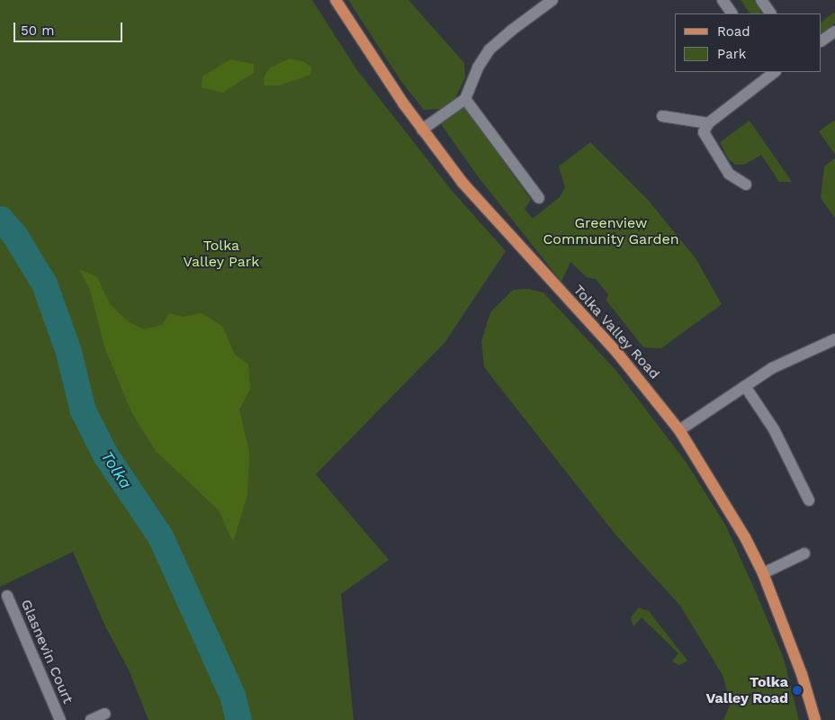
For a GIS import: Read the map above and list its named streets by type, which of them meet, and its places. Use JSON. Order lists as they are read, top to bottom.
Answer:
{
  "streets": {
    "main road": ["Tolka Valley Road"],
    "street": ["Glasnevin Court"]
  },
  "water": ["Tolka"],
  "parks": ["Greenview Community Garden", "Tolka Valley Park"],
  "places": ["Tolka Valley Road"],
  "legend": ["Road", "Park"],
  "scale_bar": "50 m"
}
